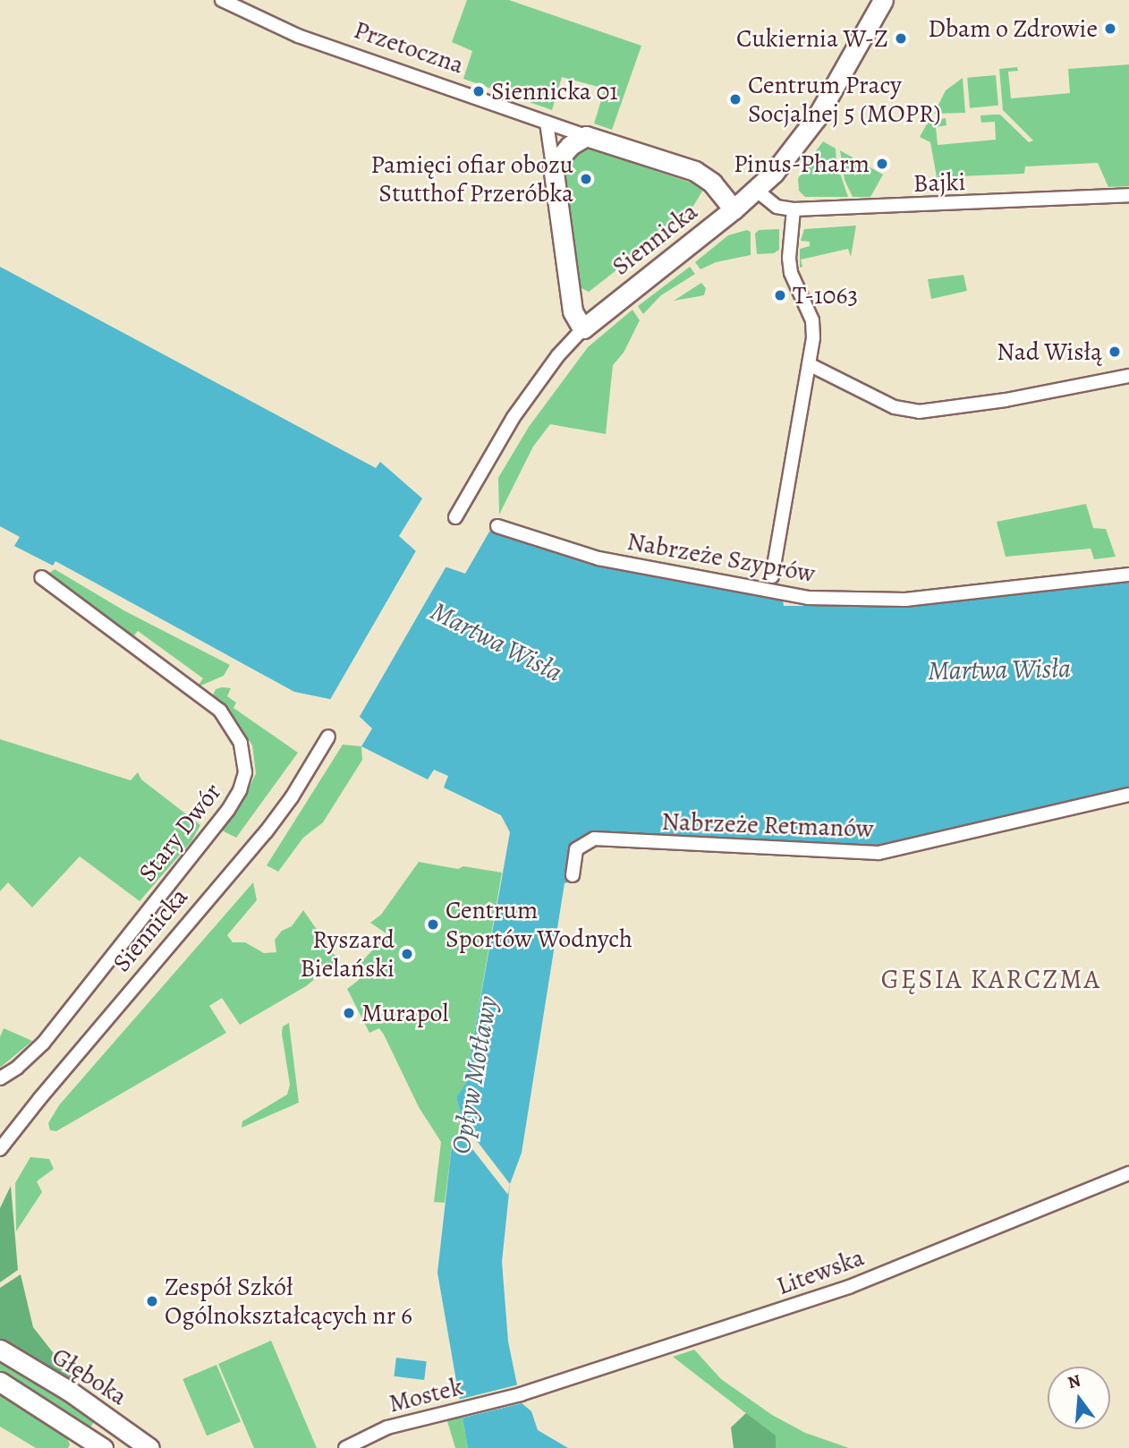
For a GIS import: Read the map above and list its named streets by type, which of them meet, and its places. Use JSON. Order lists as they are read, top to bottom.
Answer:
{
  "streets": {
    "street": [
      "Przetoczna",
      "Bajki",
      "Siennicka",
      "Nabrzeże Szyprów",
      "Nabrzeże Retmanów",
      "Stary Dwór",
      "Litewska",
      "Głęboka",
      "Mostek"
    ]
  },
  "crossings": [
    ["Przetoczna", "Siennicka"],
    ["Bajki", "Siennicka"],
    ["Litewska", "Mostek"]
  ],
  "districts": ["GĘSIA KARCZMA"],
  "water": ["Martwa Wisła", "Opływ Motławy"],
  "places": [
    "Dbam o Zdrowie",
    "Cukiernia W-Z",
    "Siennicka 01",
    "Centrum Pracy Socjalnej 5 (MOPR)",
    "Pinus-Pharm",
    "Pamięci ofiar obozu Stutthof Przeróbka",
    "T-1063",
    "Nad Wisłą",
    "Centrum Sportów Wodnych",
    "Ryszard Bielański",
    "Murapol",
    "Zespół Szkół Ogólnokształcących nr 6"
  ],
  "north": "top"
}
